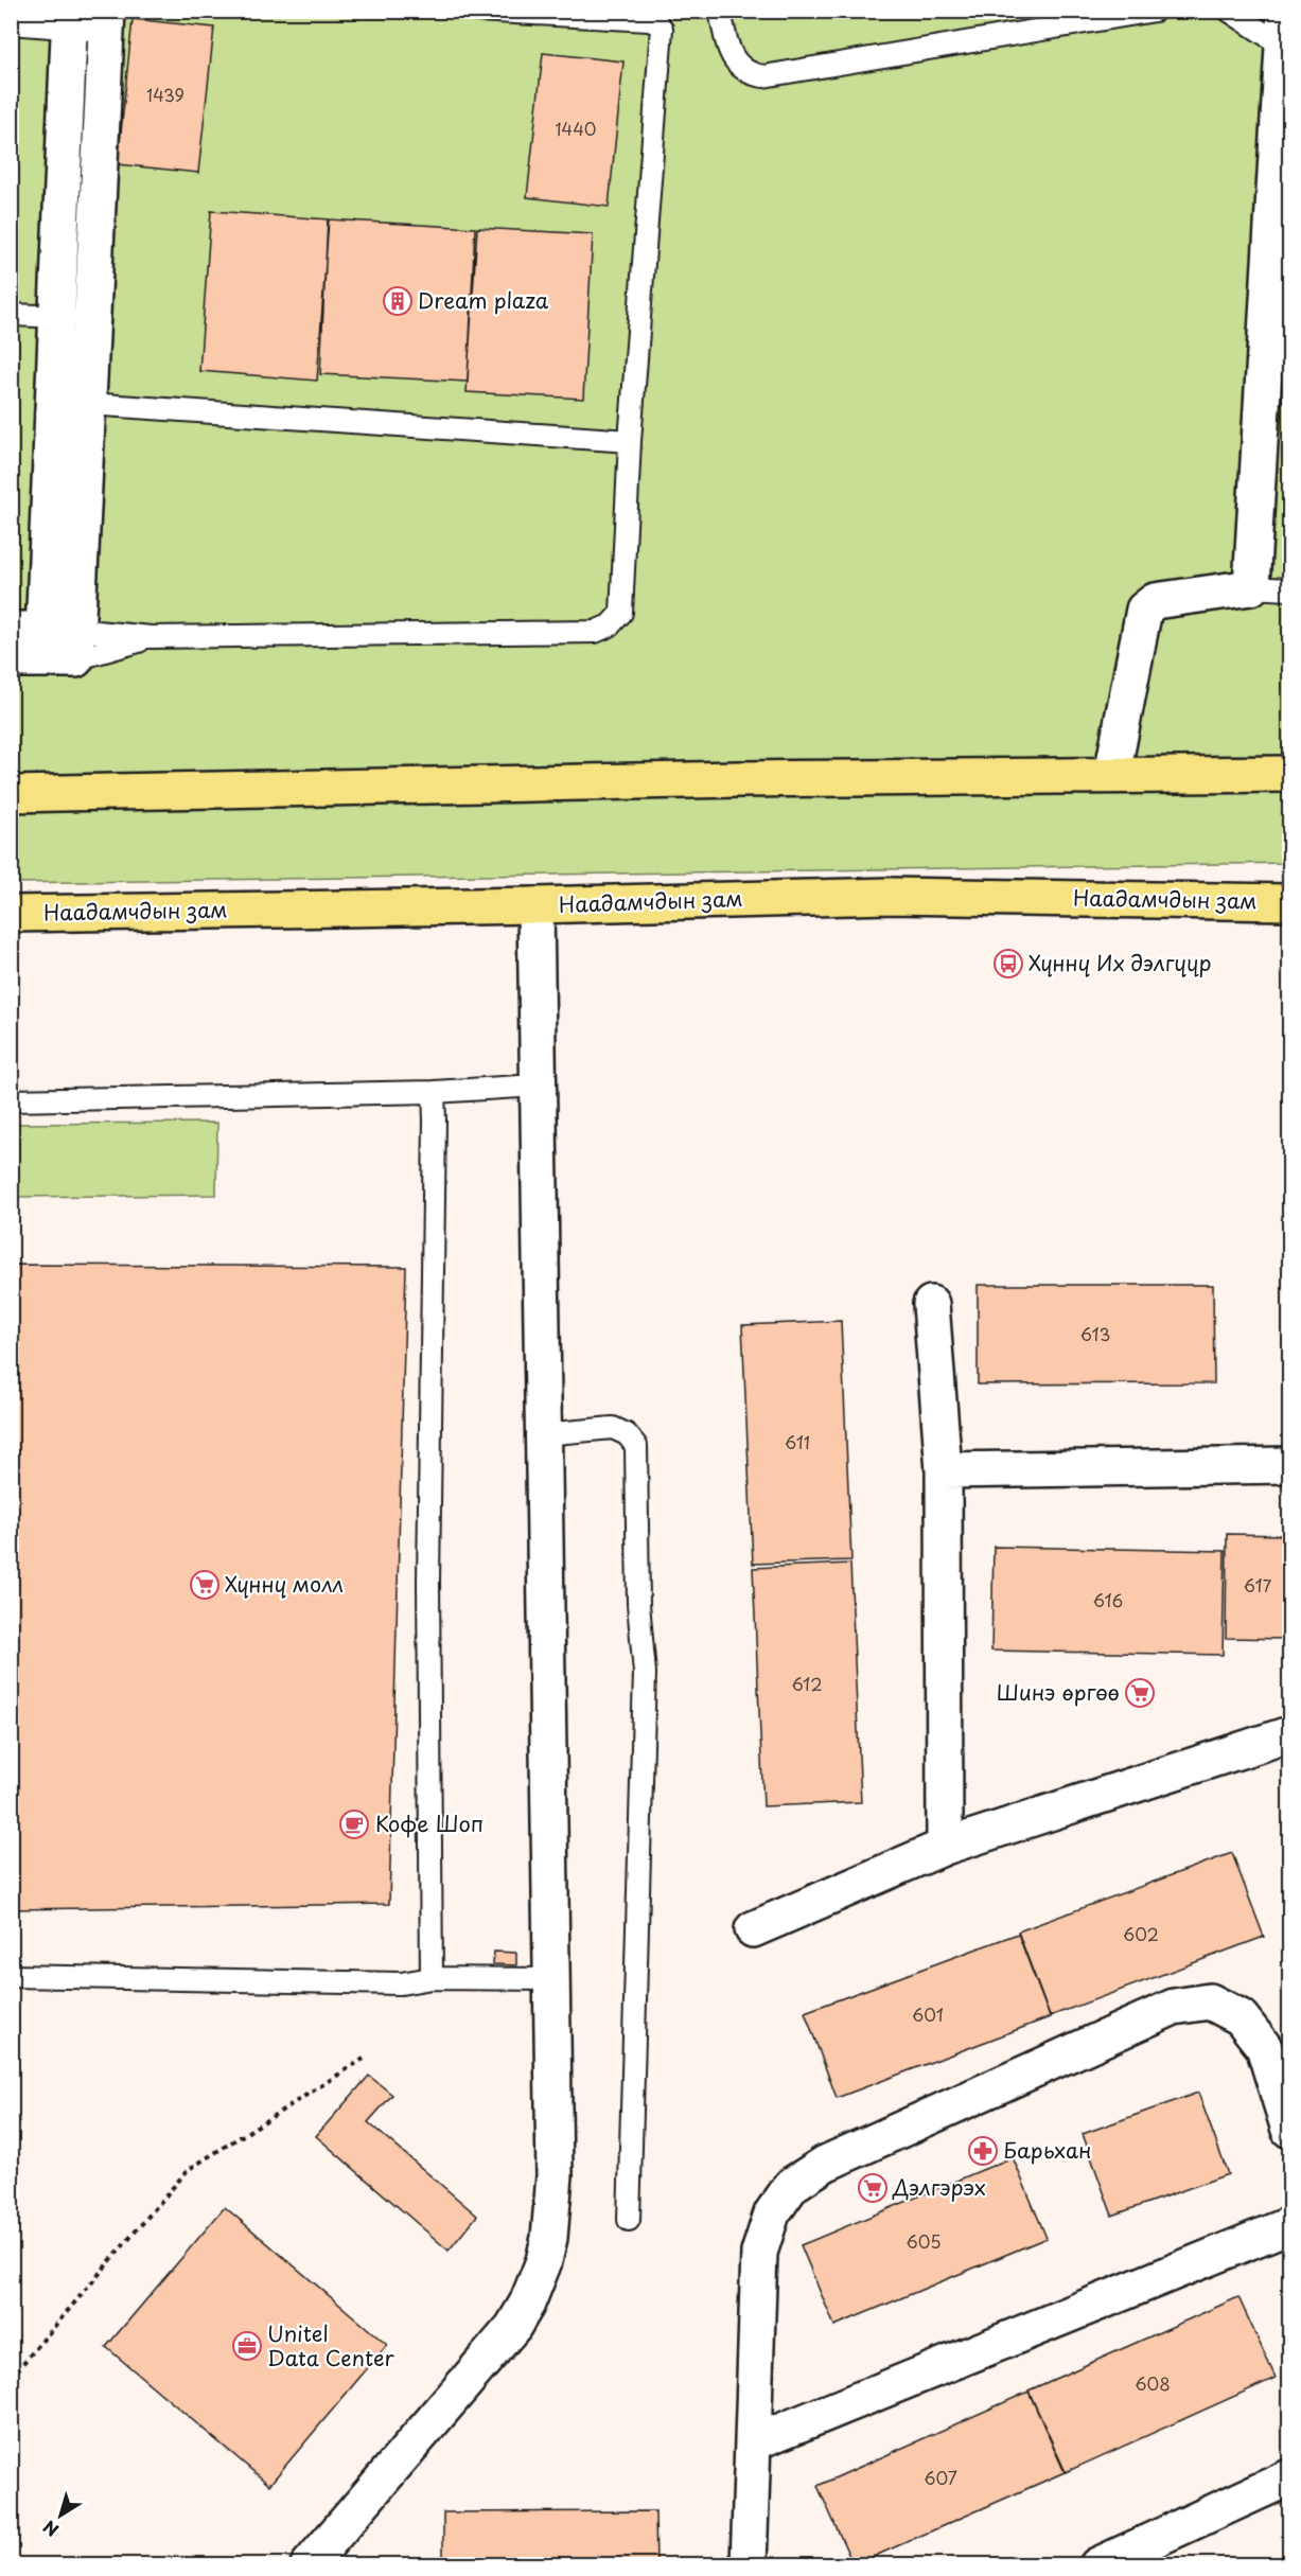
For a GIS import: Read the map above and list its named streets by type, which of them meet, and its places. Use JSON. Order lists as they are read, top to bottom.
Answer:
{
  "streets": {
    "highway": ["Наадамчдын зам"]
  },
  "places": {
    "building": ["Dream plaza"],
    "bus stop": ["Хүннү Их дэлгүүр"],
    "supermarket": ["Хүннү молл", "Шинэ өргөө", "Дэлгэрэх"],
    "cafe": ["Кофе Шоп"],
    "pharmacy": ["Барьхан"],
    "office": ["Unitel Data Center"]
  },
  "house_numbers": [
    "1439",
    "1440",
    "613",
    "611",
    "617",
    "616",
    "612",
    "602",
    "601",
    "605",
    "608",
    "607"
  ],
  "north": "bottom left"
}
